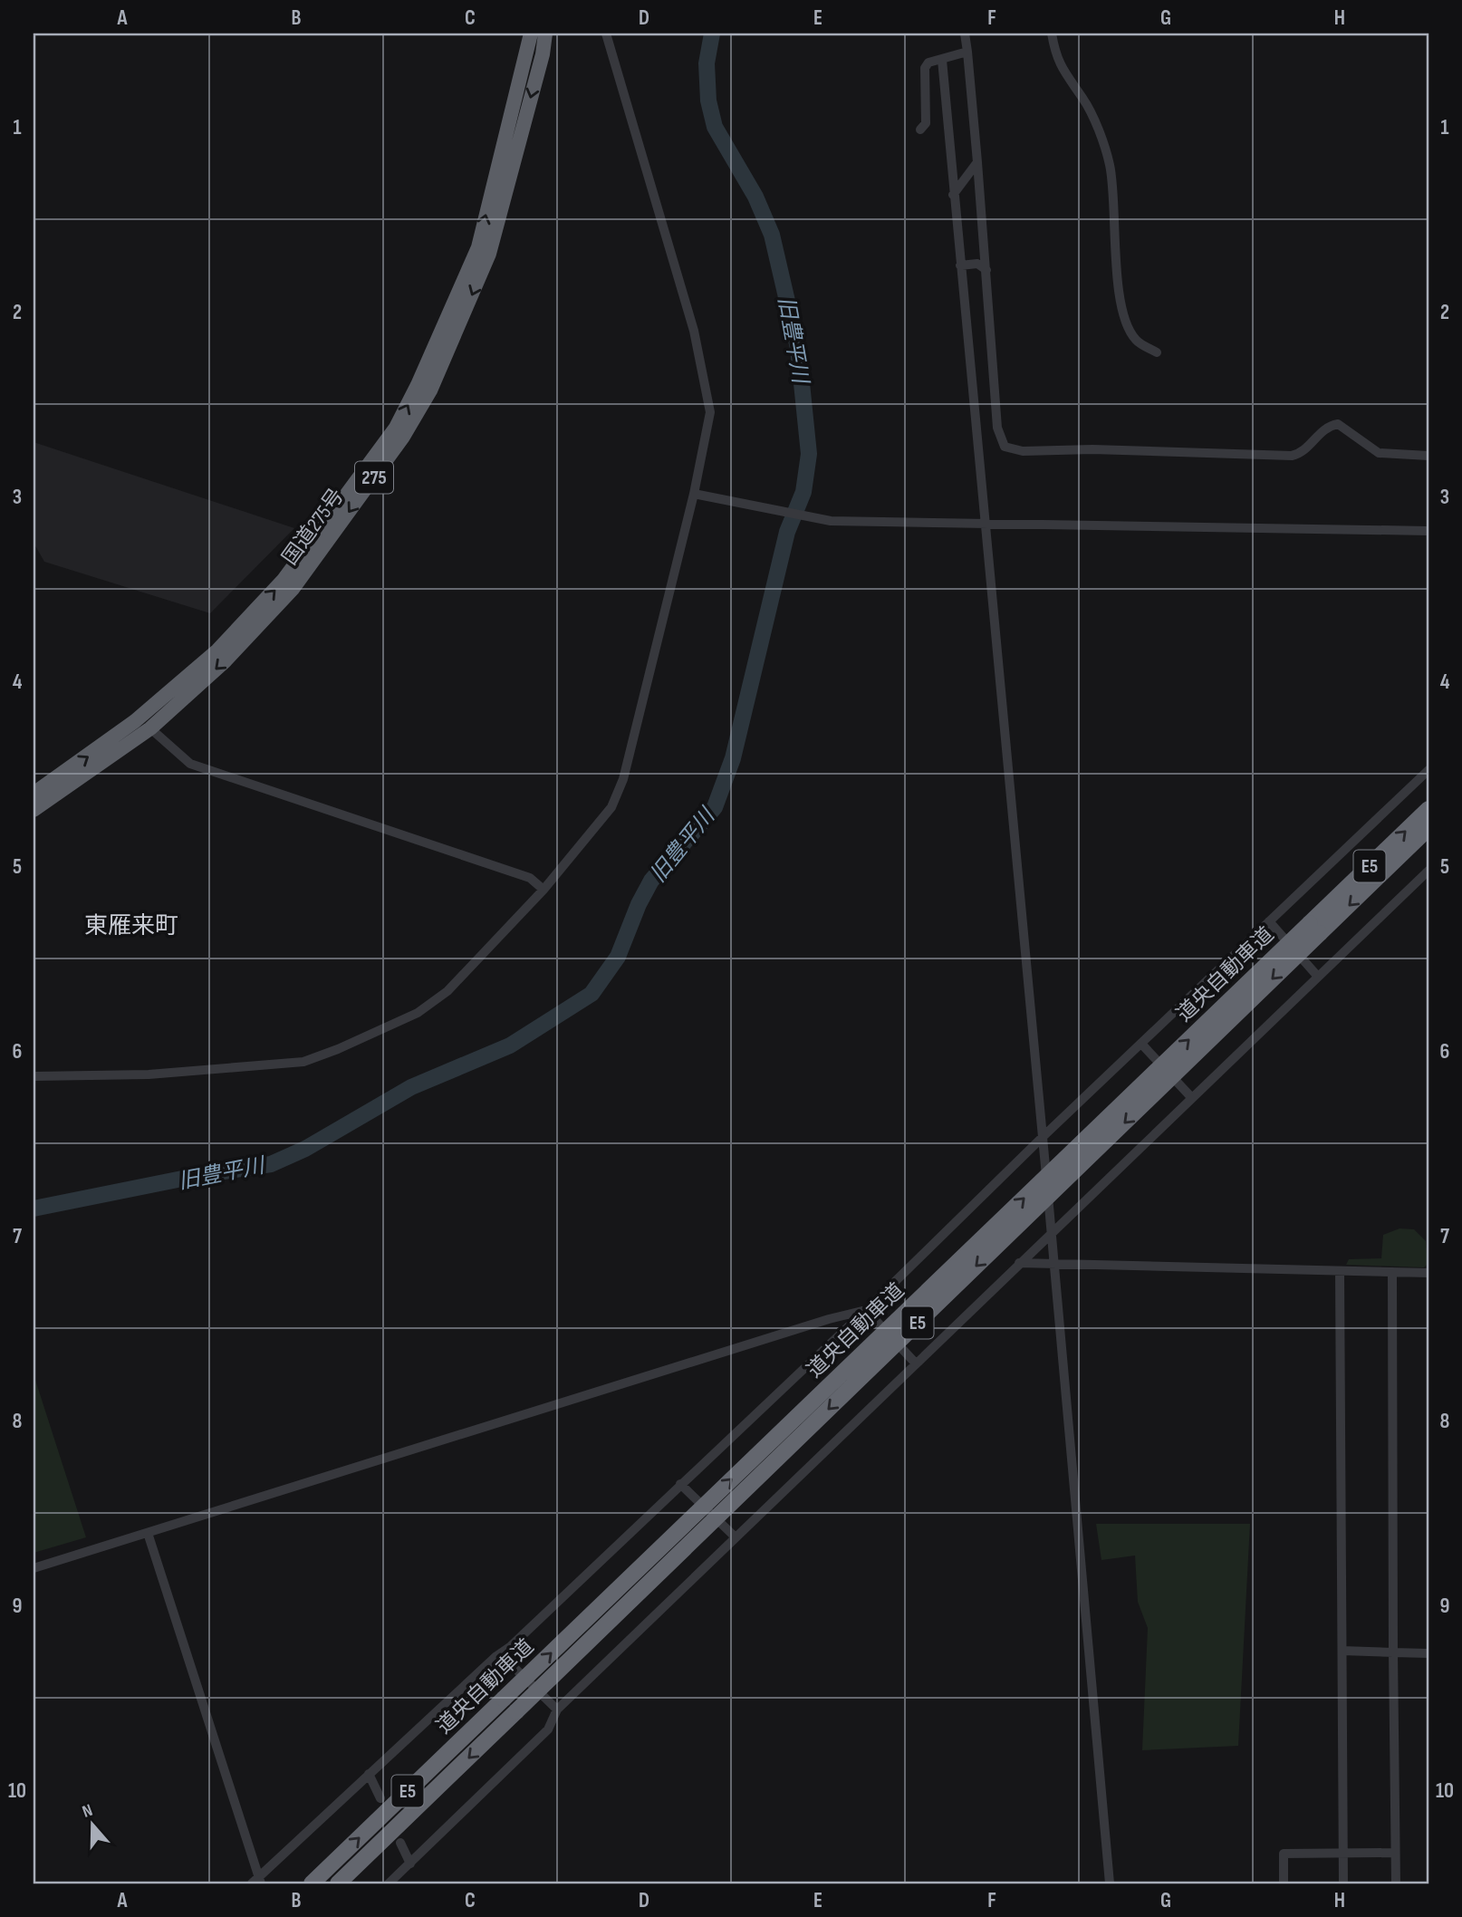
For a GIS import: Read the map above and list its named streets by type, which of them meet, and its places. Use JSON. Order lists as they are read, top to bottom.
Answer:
{
  "streets": {
    "highway": [
      "275",
      "国道275号",
      "E5",
      "道央自動車道"
    ]
  },
  "districts": ["東雁来町"],
  "water": ["旧豊平川"],
  "north": "top",
  "grid": {
    "columns": [
      "A",
      "B",
      "C",
      "D",
      "E",
      "F",
      "G",
      "H"
    ],
    "rows": [
      "1",
      "2",
      "3",
      "4",
      "5",
      "6",
      "7",
      "8",
      "9",
      "10"
    ]
  }
}
